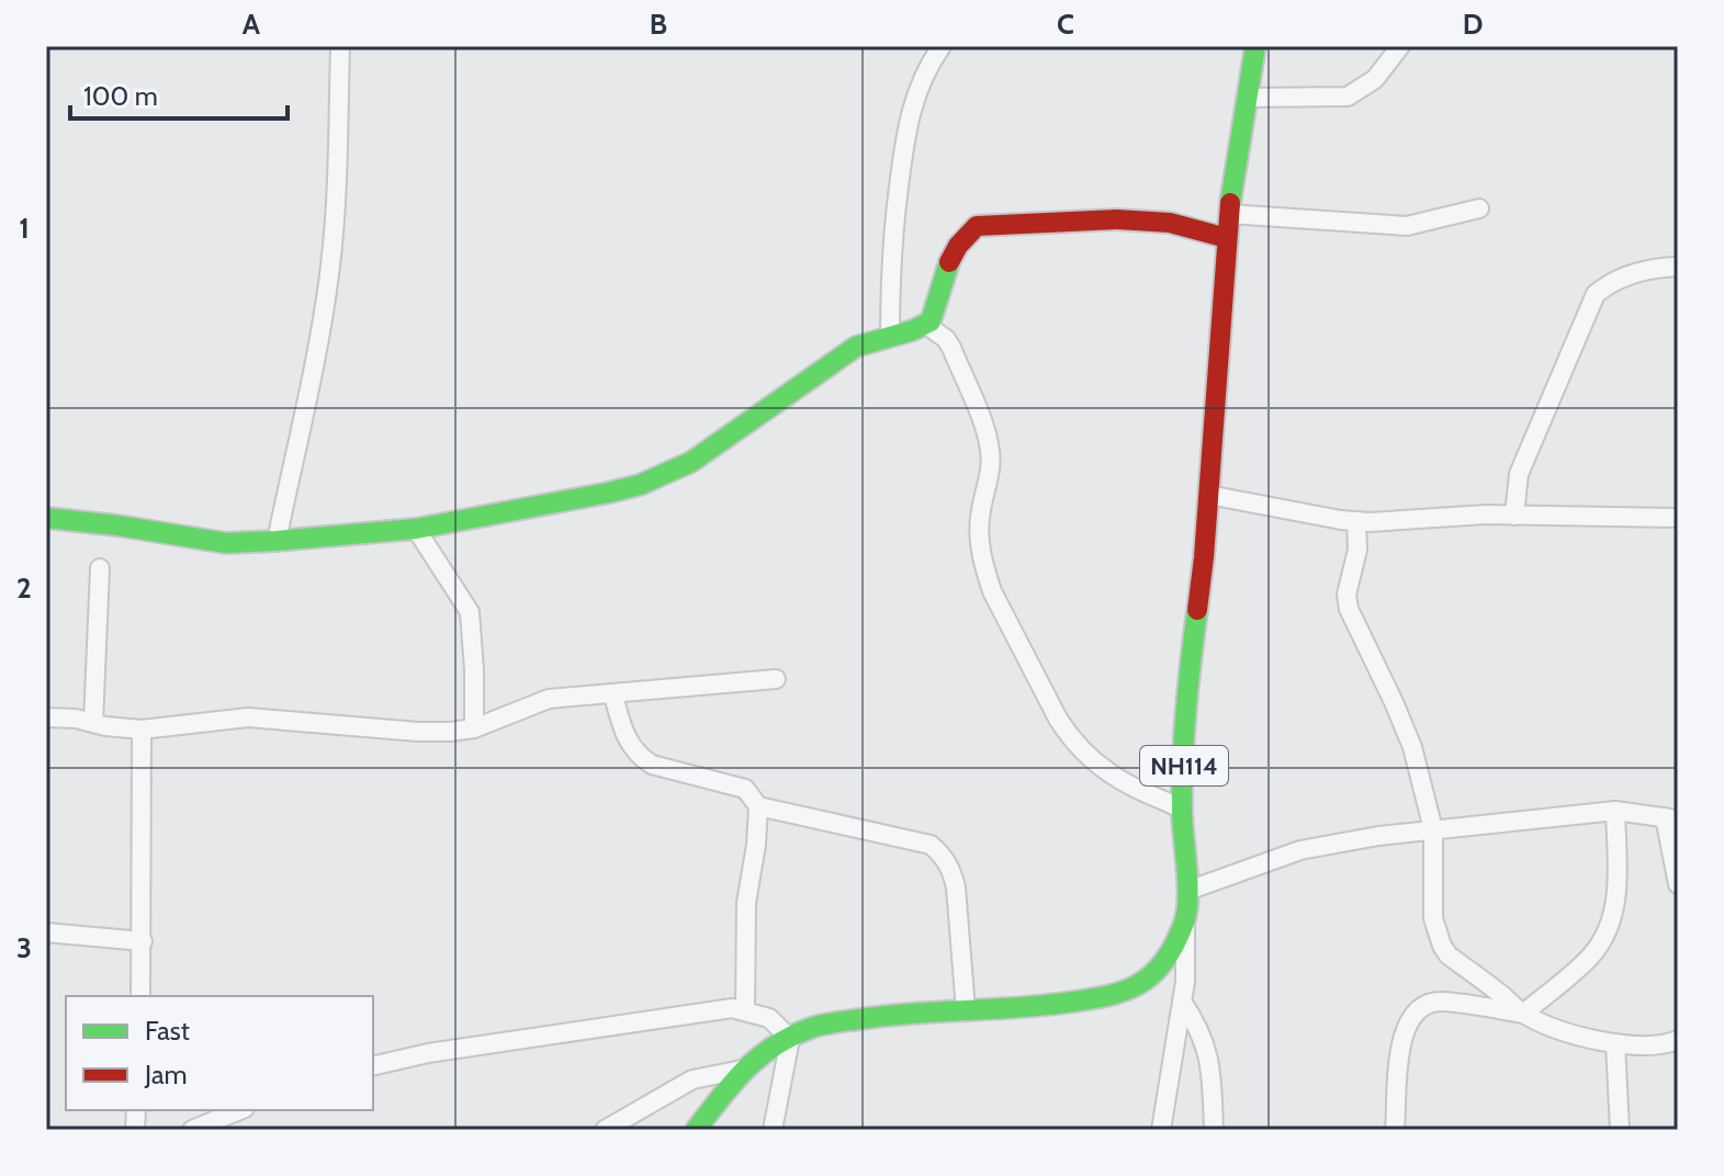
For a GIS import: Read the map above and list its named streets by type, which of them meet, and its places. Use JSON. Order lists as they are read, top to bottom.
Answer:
{
  "streets": {
    "main road": ["NH114"]
  },
  "legend": ["Fast", "Jam"],
  "scale_bar": "100 m",
  "grid": {
    "columns": [
      "A",
      "B",
      "C",
      "D"
    ],
    "rows": ["1", "2", "3"]
  }
}
